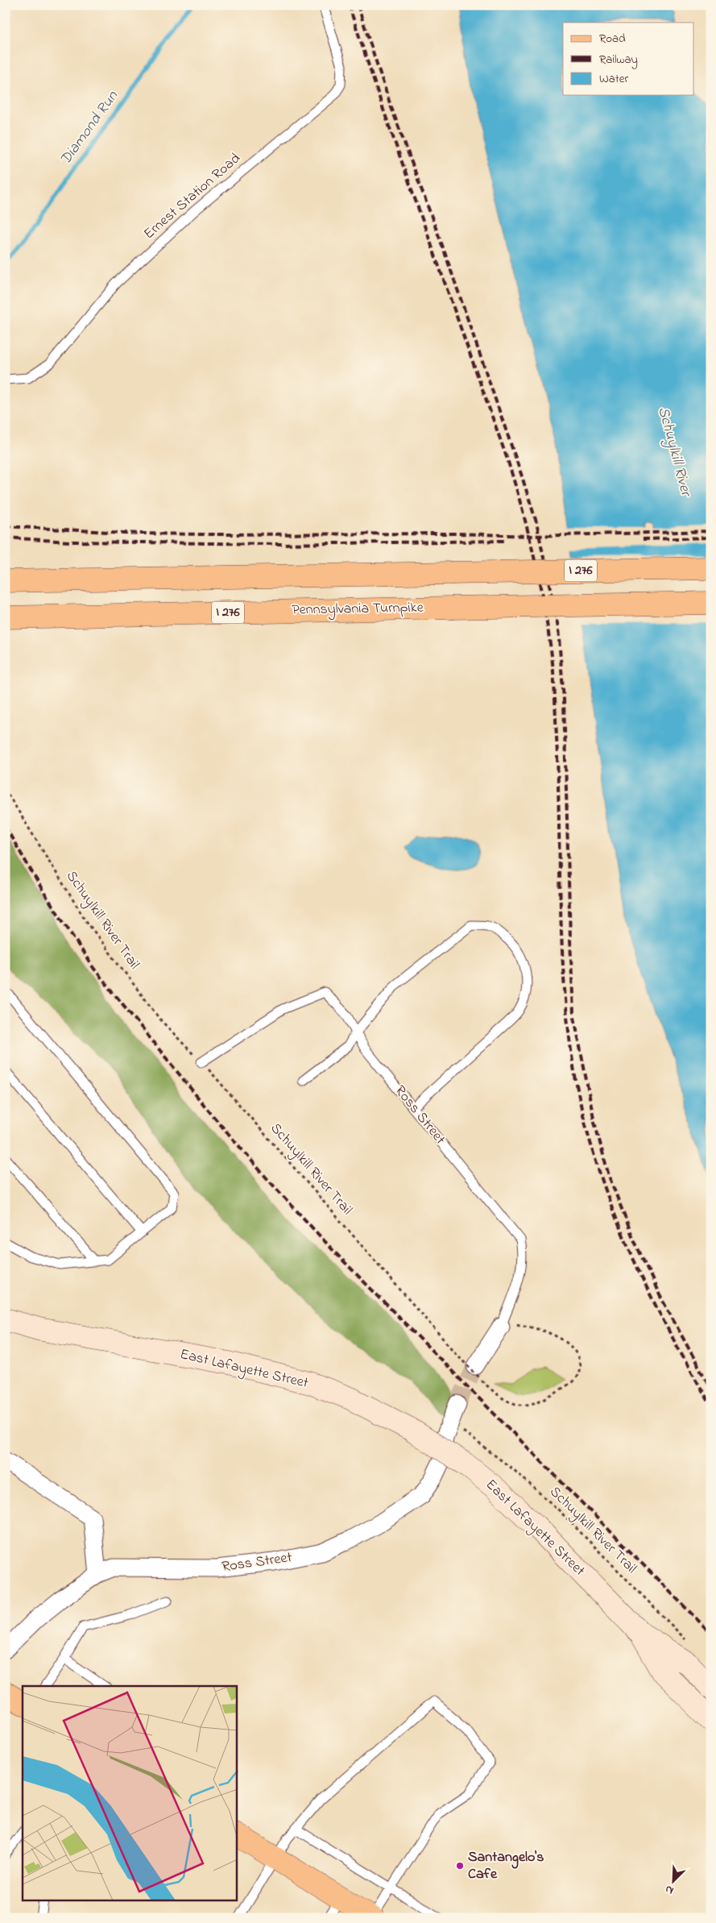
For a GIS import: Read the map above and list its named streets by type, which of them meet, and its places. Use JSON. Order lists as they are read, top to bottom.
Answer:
{
  "streets": {
    "main road": ["I 276", "Pennsylvania Turnpike"],
    "street": ["Ross Street", "East Lafayette Street"],
    "lane": ["Ernest Station Road"],
    "path": ["Schuylkill River Trail"]
  },
  "crossings": [
    ["Schuylkill River Trail", "Ross Street"]
  ],
  "water": ["Diamond Run", "Schuylkill River"],
  "places": ["Santangelo's Cafe"],
  "legend": ["Road", "Railway", "Water"],
  "north": "bottom left"
}
